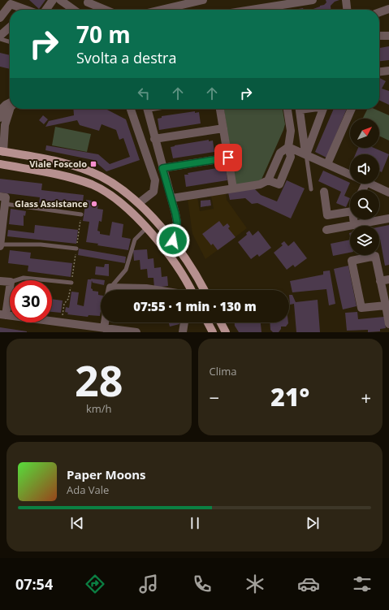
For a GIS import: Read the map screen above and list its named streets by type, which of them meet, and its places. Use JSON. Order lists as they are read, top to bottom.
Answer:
{
  "places": {
    "transit": ["Viale Foscolo"],
    "other": ["Glass Assistance"]
  },
  "north": "top right",
  "page": {
    "turn": ["70 m", "Svolta a destra"],
    "limit": "30",
    "trip": "07:55 · 1 min · 130 m",
    "tile": [
      ["28", "km/h"],
      "Clima"
    ],
    "heat": ["−", "21°", "+"],
    "song": ["Paper Moons", "Ada Vale"],
    "tabs": "07:54"
  }
}
